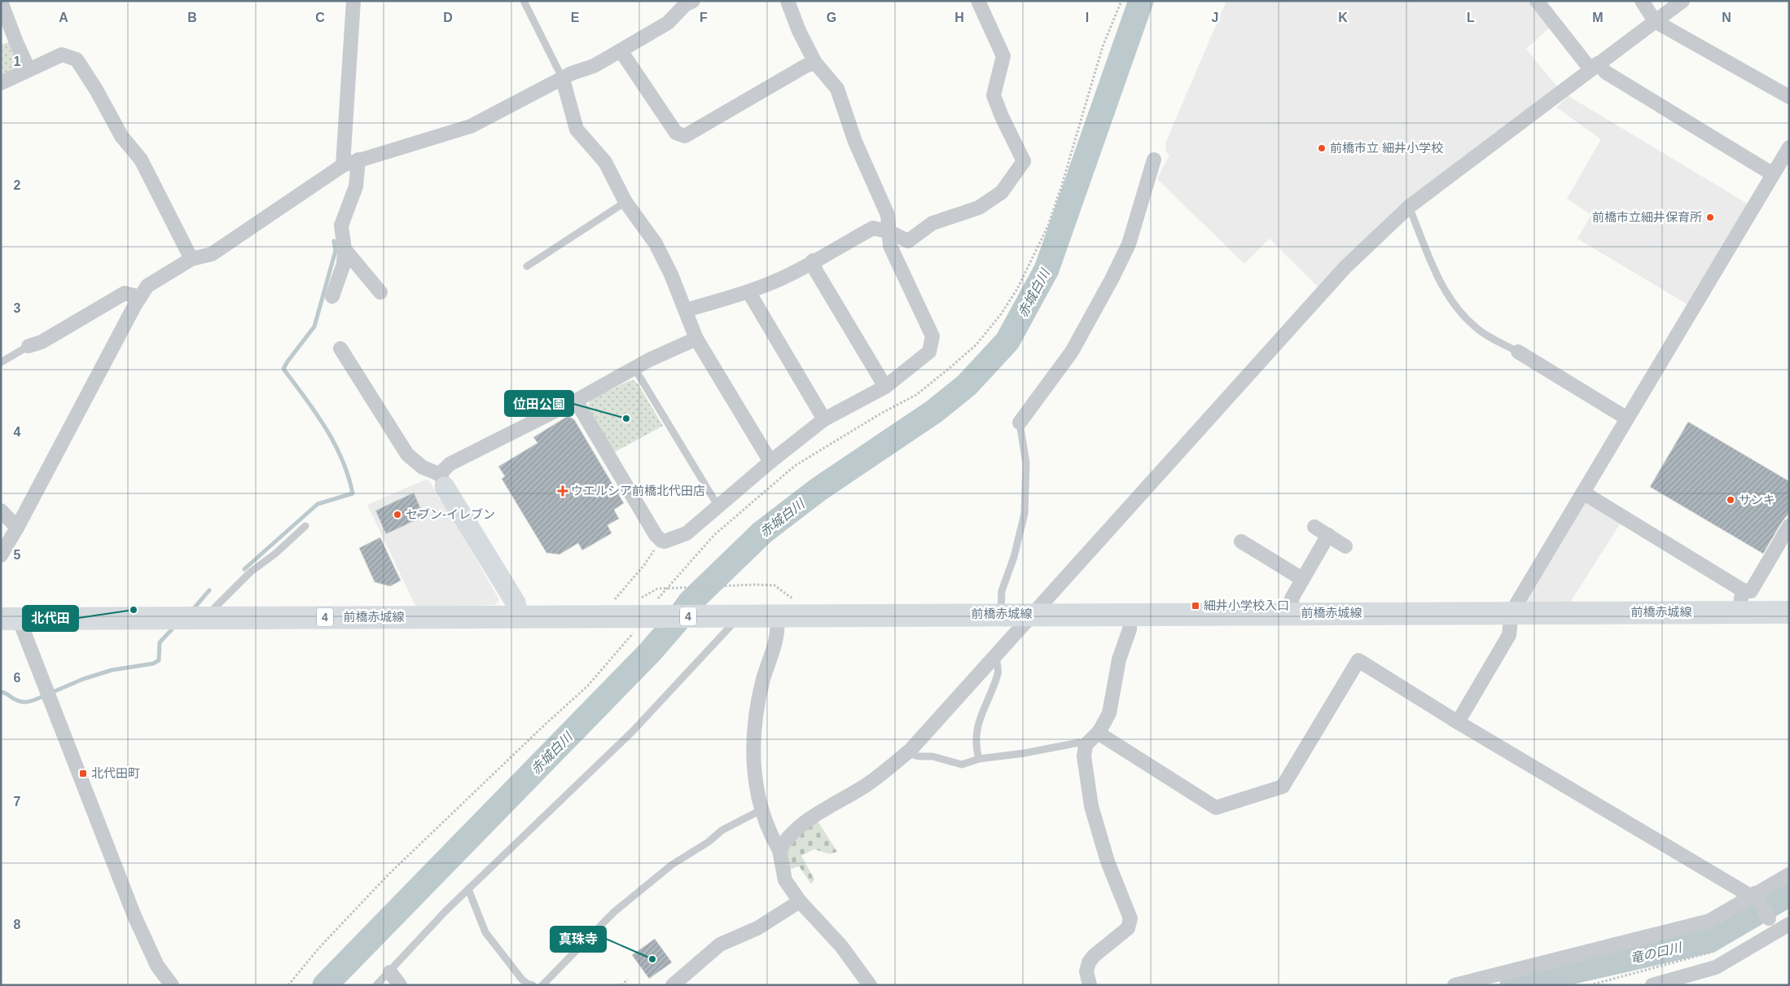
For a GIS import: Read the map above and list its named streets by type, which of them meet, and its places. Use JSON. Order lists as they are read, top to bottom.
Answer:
{
  "streets": {
    "main road": ["前橋赤城線", "4"]
  },
  "crossings": [
    ["前橋赤城線", "4"]
  ],
  "water": ["赤城白川", "竜の口川"],
  "places": {
    "other": [
      "前橋市立 細井小学校",
      "前橋市立細井保育所",
      "位田公園",
      "サンキ",
      "セブン-イレブン",
      "北代田",
      "真珠寺"
    ],
    "health": ["ウエルシア前橋北代田店"],
    "transit": ["細井小学校入口", "北代田町"]
  },
  "grid": {
    "columns": [
      "A",
      "B",
      "C",
      "D",
      "E",
      "F",
      "G",
      "H",
      "I",
      "J",
      "K",
      "L",
      "M",
      "N"
    ],
    "rows": [
      "1",
      "2",
      "3",
      "4",
      "5",
      "6",
      "7",
      "8"
    ]
  }
}
